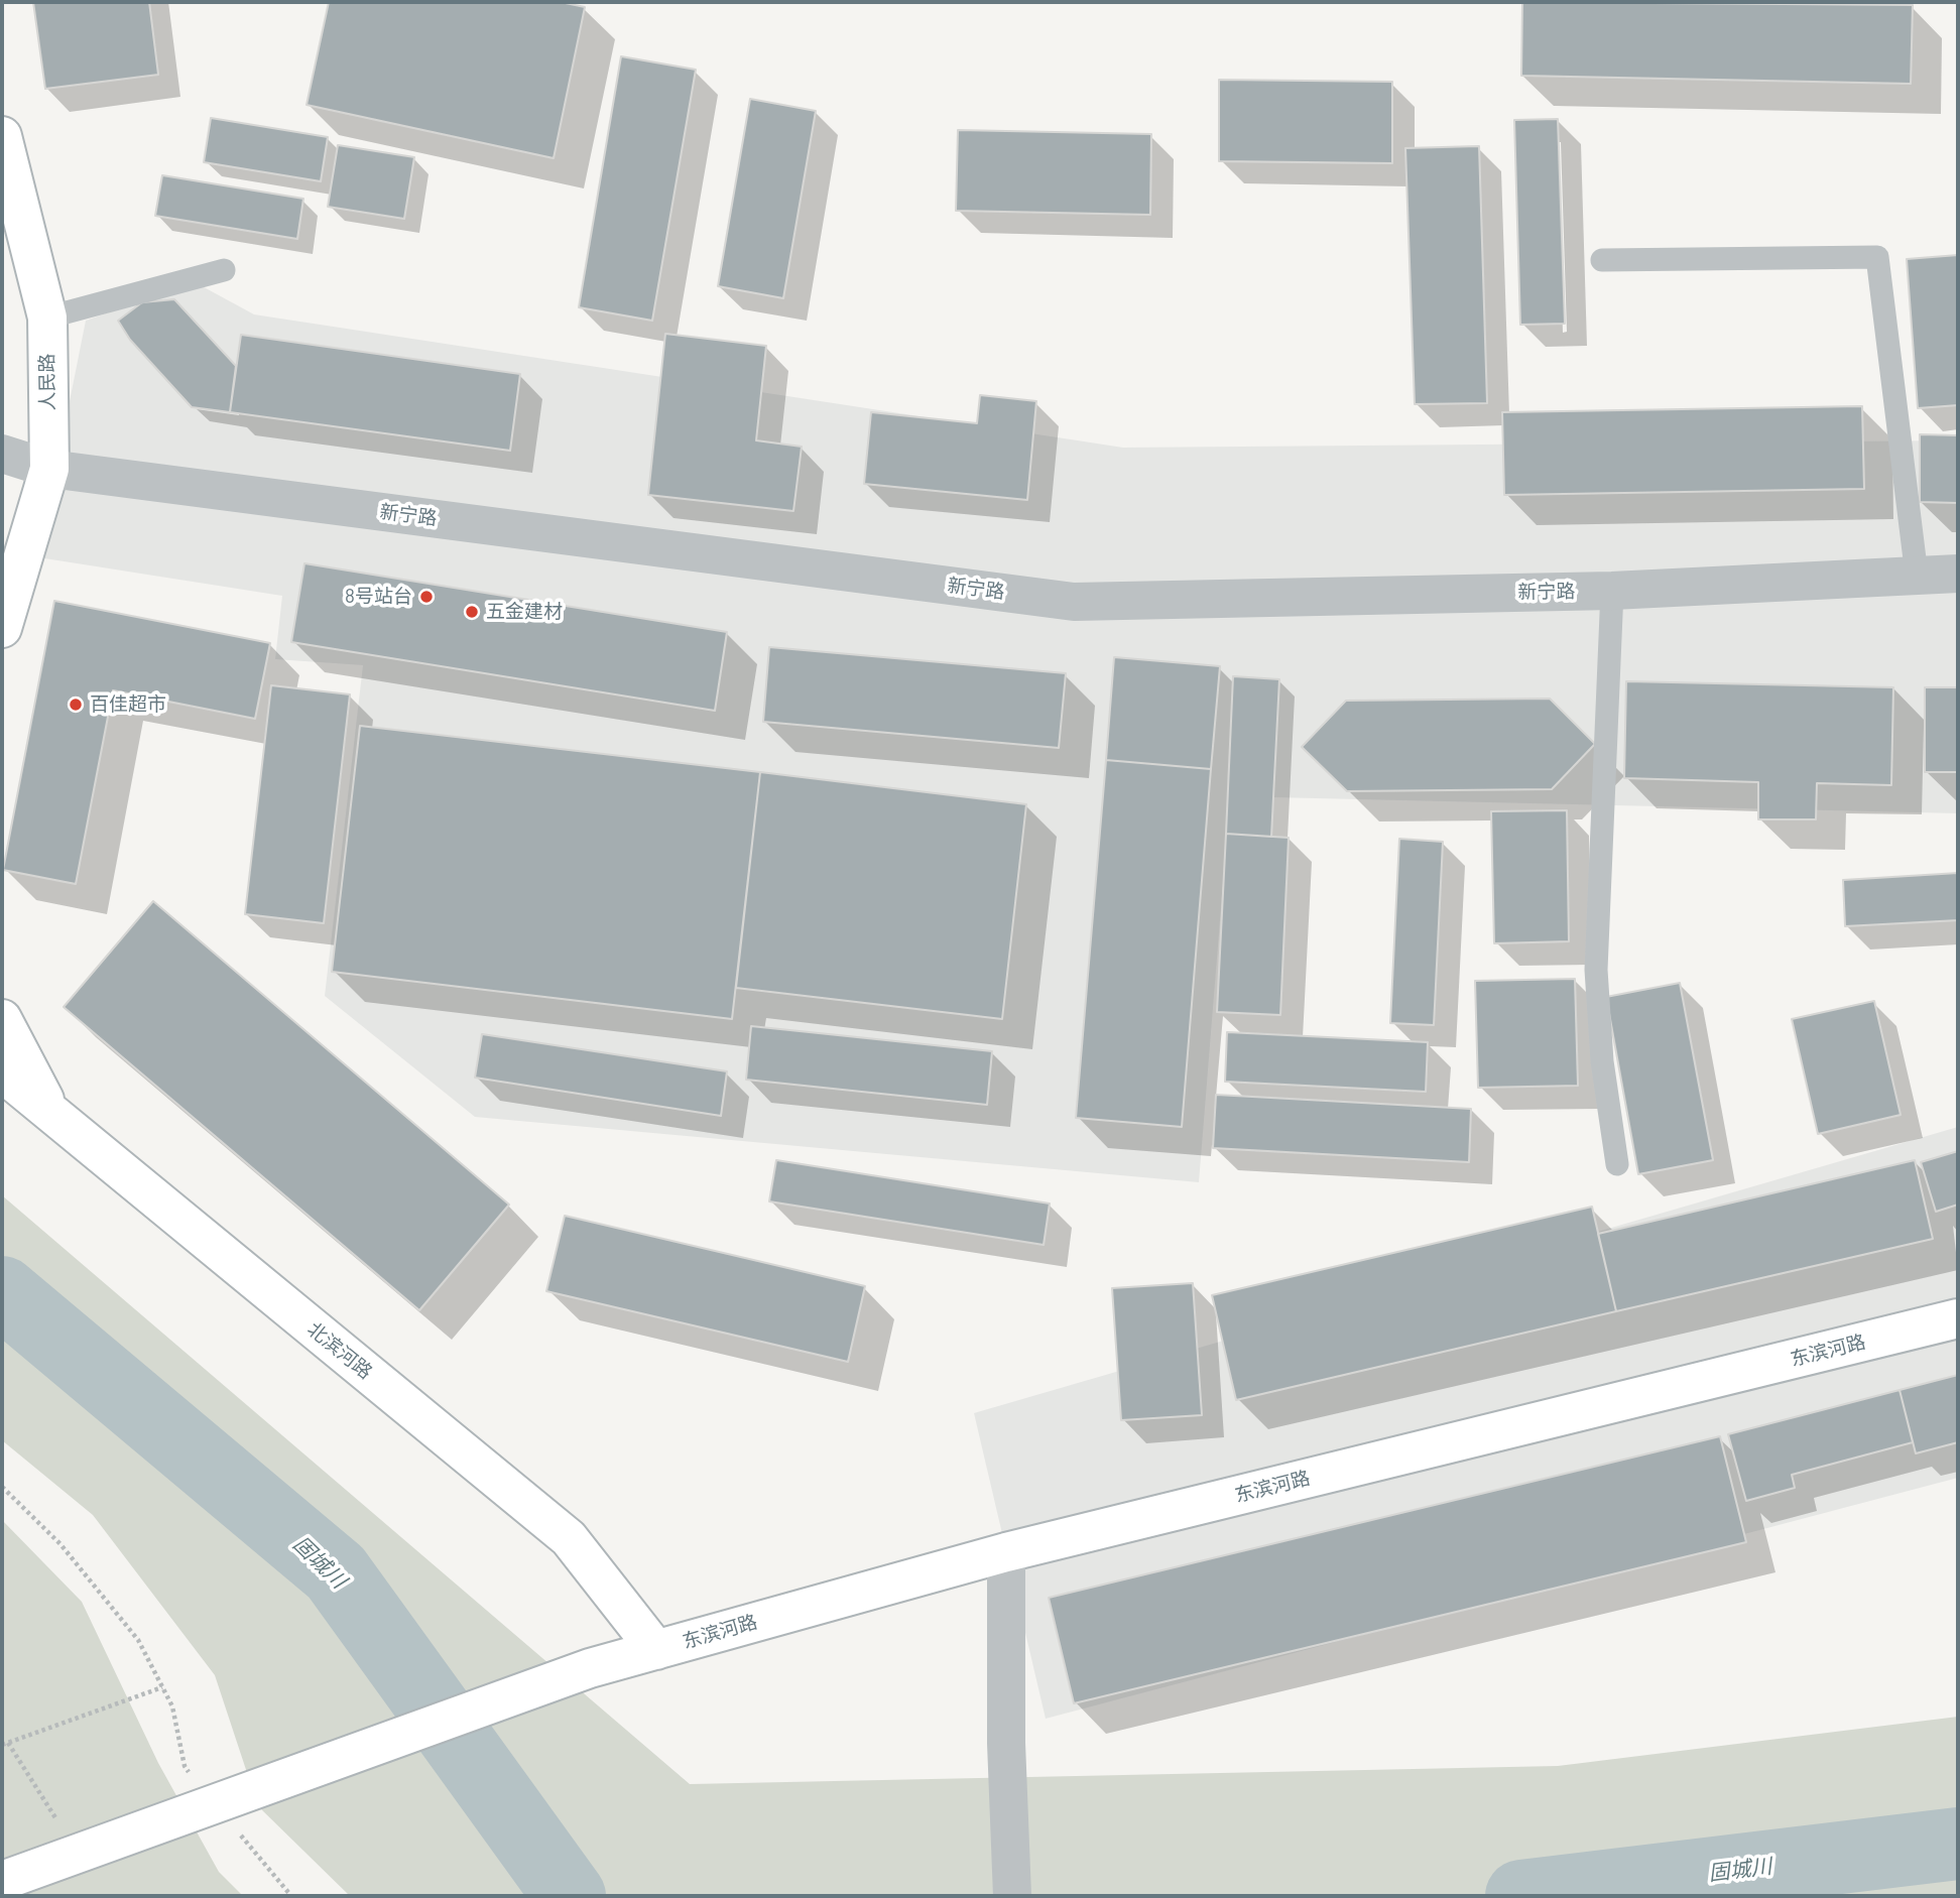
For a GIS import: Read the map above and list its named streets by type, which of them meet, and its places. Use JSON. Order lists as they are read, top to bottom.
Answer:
{
  "streets": {
    "main road": ["人民路", "北滨河路", "东滨河路"],
    "street": ["新宁路"]
  },
  "crossings": [
    ["人民路", "新宁路"],
    ["北滨河路", "东滨河路"]
  ],
  "water": ["固城川"],
  "places": ["8号站台", "五金建材", "百佳超市"]
}
